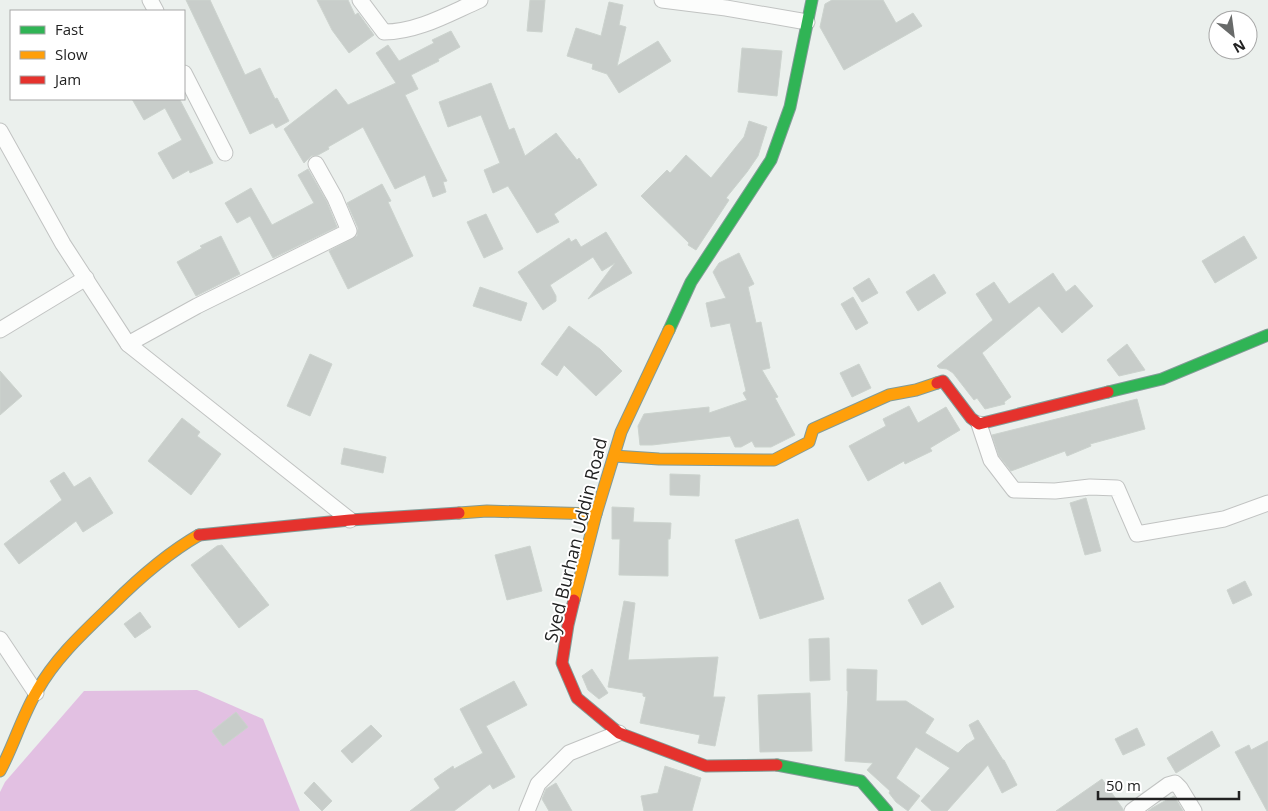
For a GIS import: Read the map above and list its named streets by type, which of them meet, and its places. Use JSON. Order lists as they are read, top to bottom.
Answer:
{
  "streets": {
    "street": ["Syed Burhan Uddin Road"]
  },
  "legend": ["Fast", "Slow", "Jam"],
  "scale_bar": "50 m",
  "north": "bottom right"
}
